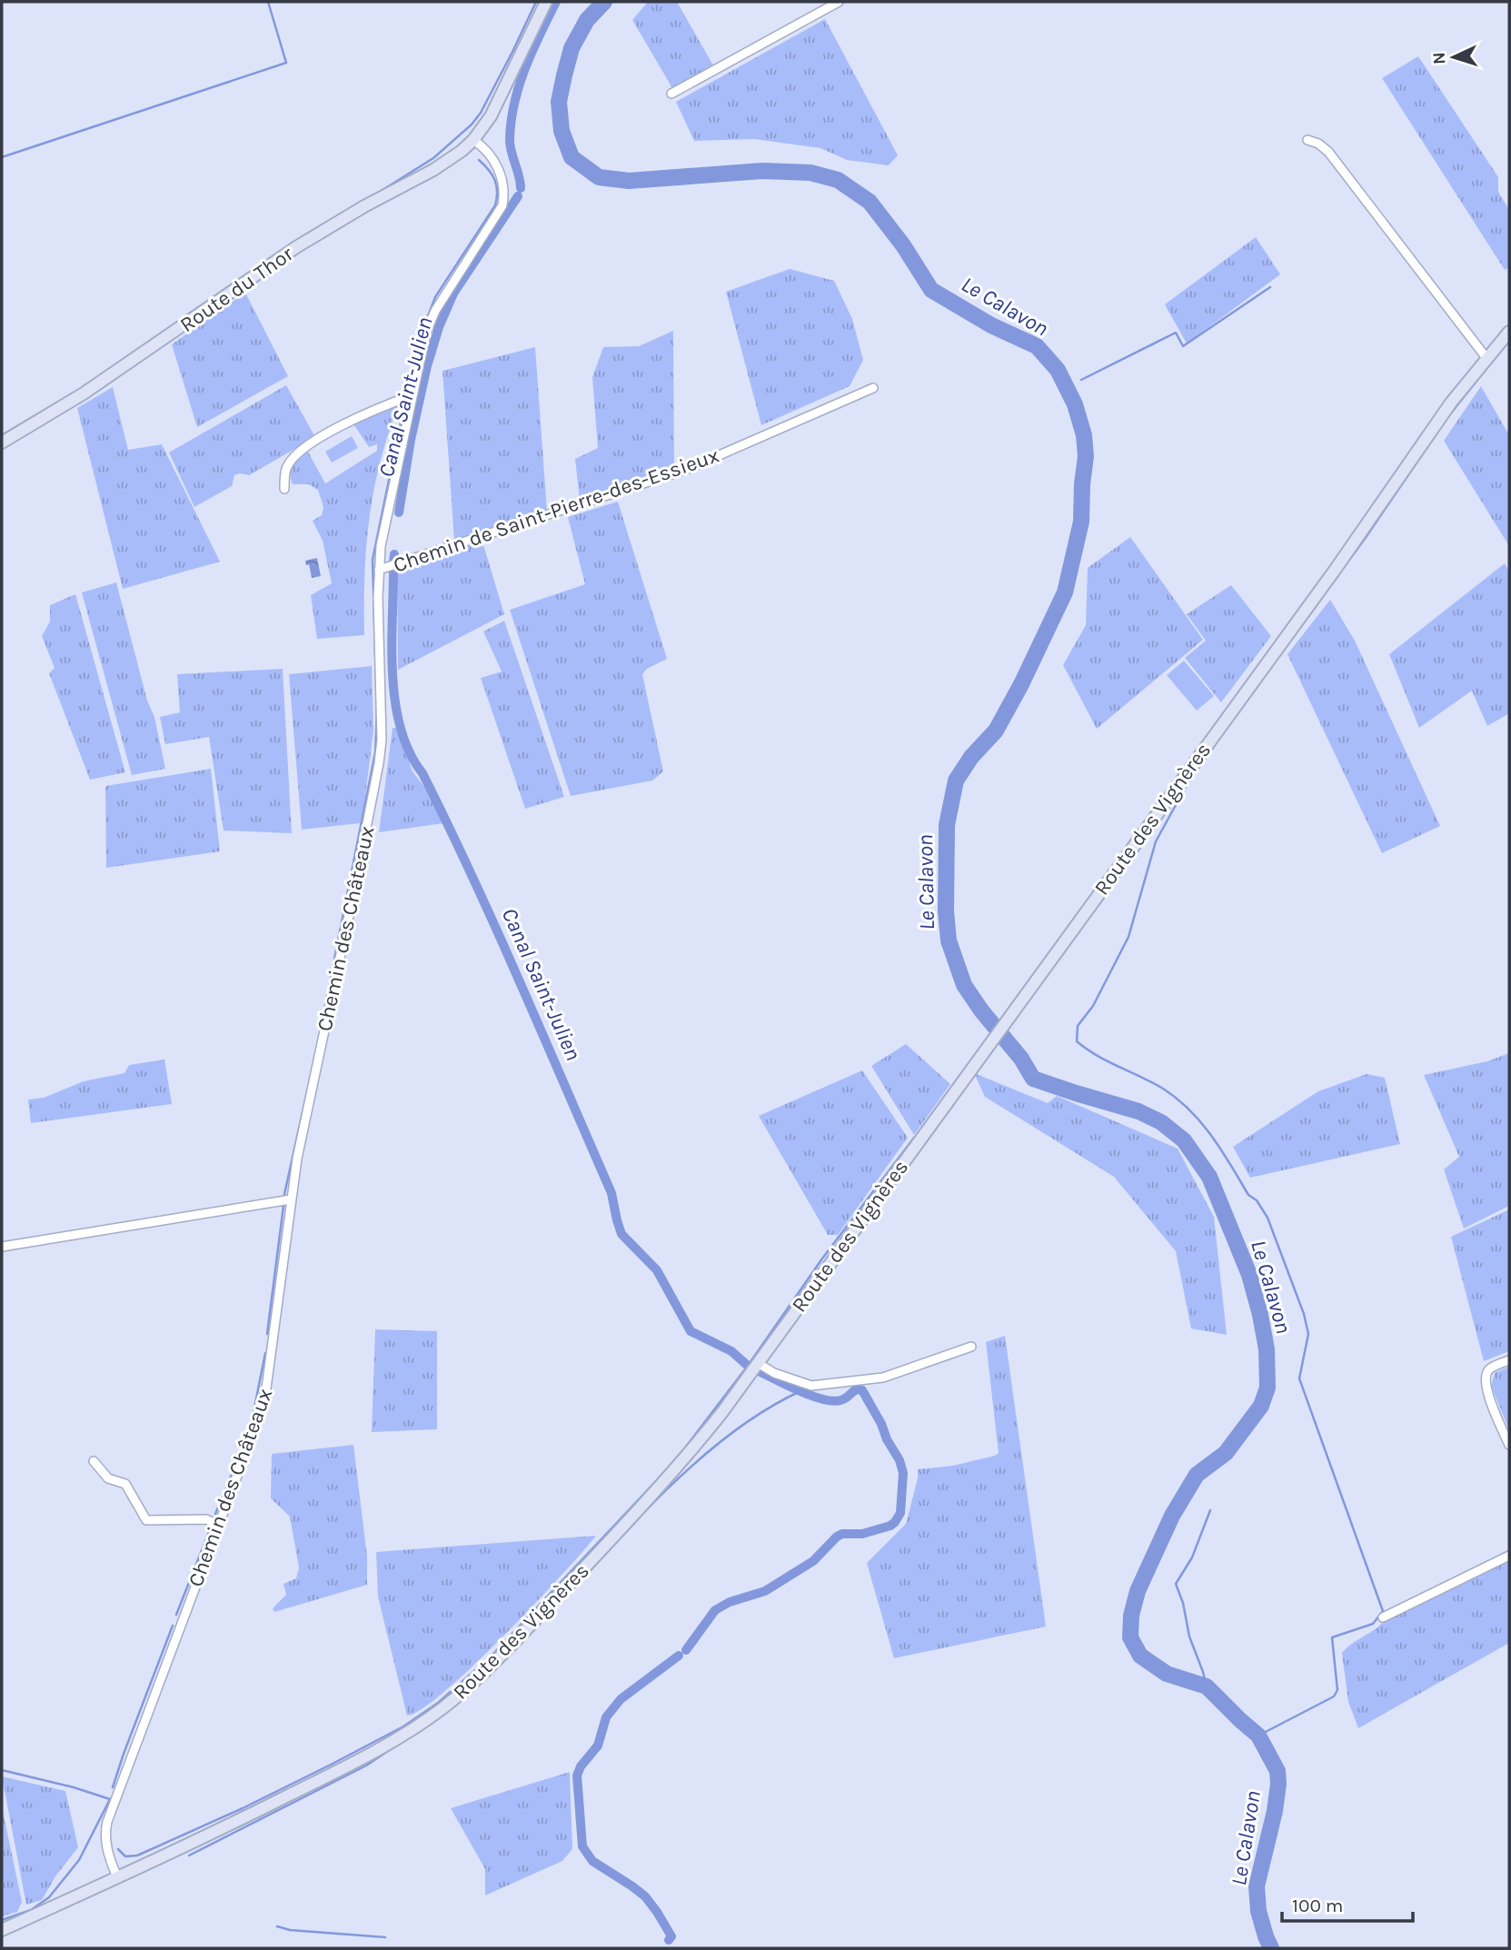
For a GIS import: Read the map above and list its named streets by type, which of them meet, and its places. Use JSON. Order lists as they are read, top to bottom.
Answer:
{
  "streets": {
    "street": [
      "Route du Thor",
      "Chemin de Saint-Pierre-des-Essieux",
      "Route des Vignères",
      "Chemin des Châteaux"
    ]
  },
  "crossings": [
    ["Route du Thor", "Chemin des Châteaux"],
    ["Chemin de Saint-Pierre-des-Essieux", "Chemin des Châteaux"],
    ["Route des Vignères", "Chemin des Châteaux"]
  ],
  "water": ["Le Calavon", "Canal Saint-Julien"],
  "scale_bar": "100 m",
  "north": "left"
}
